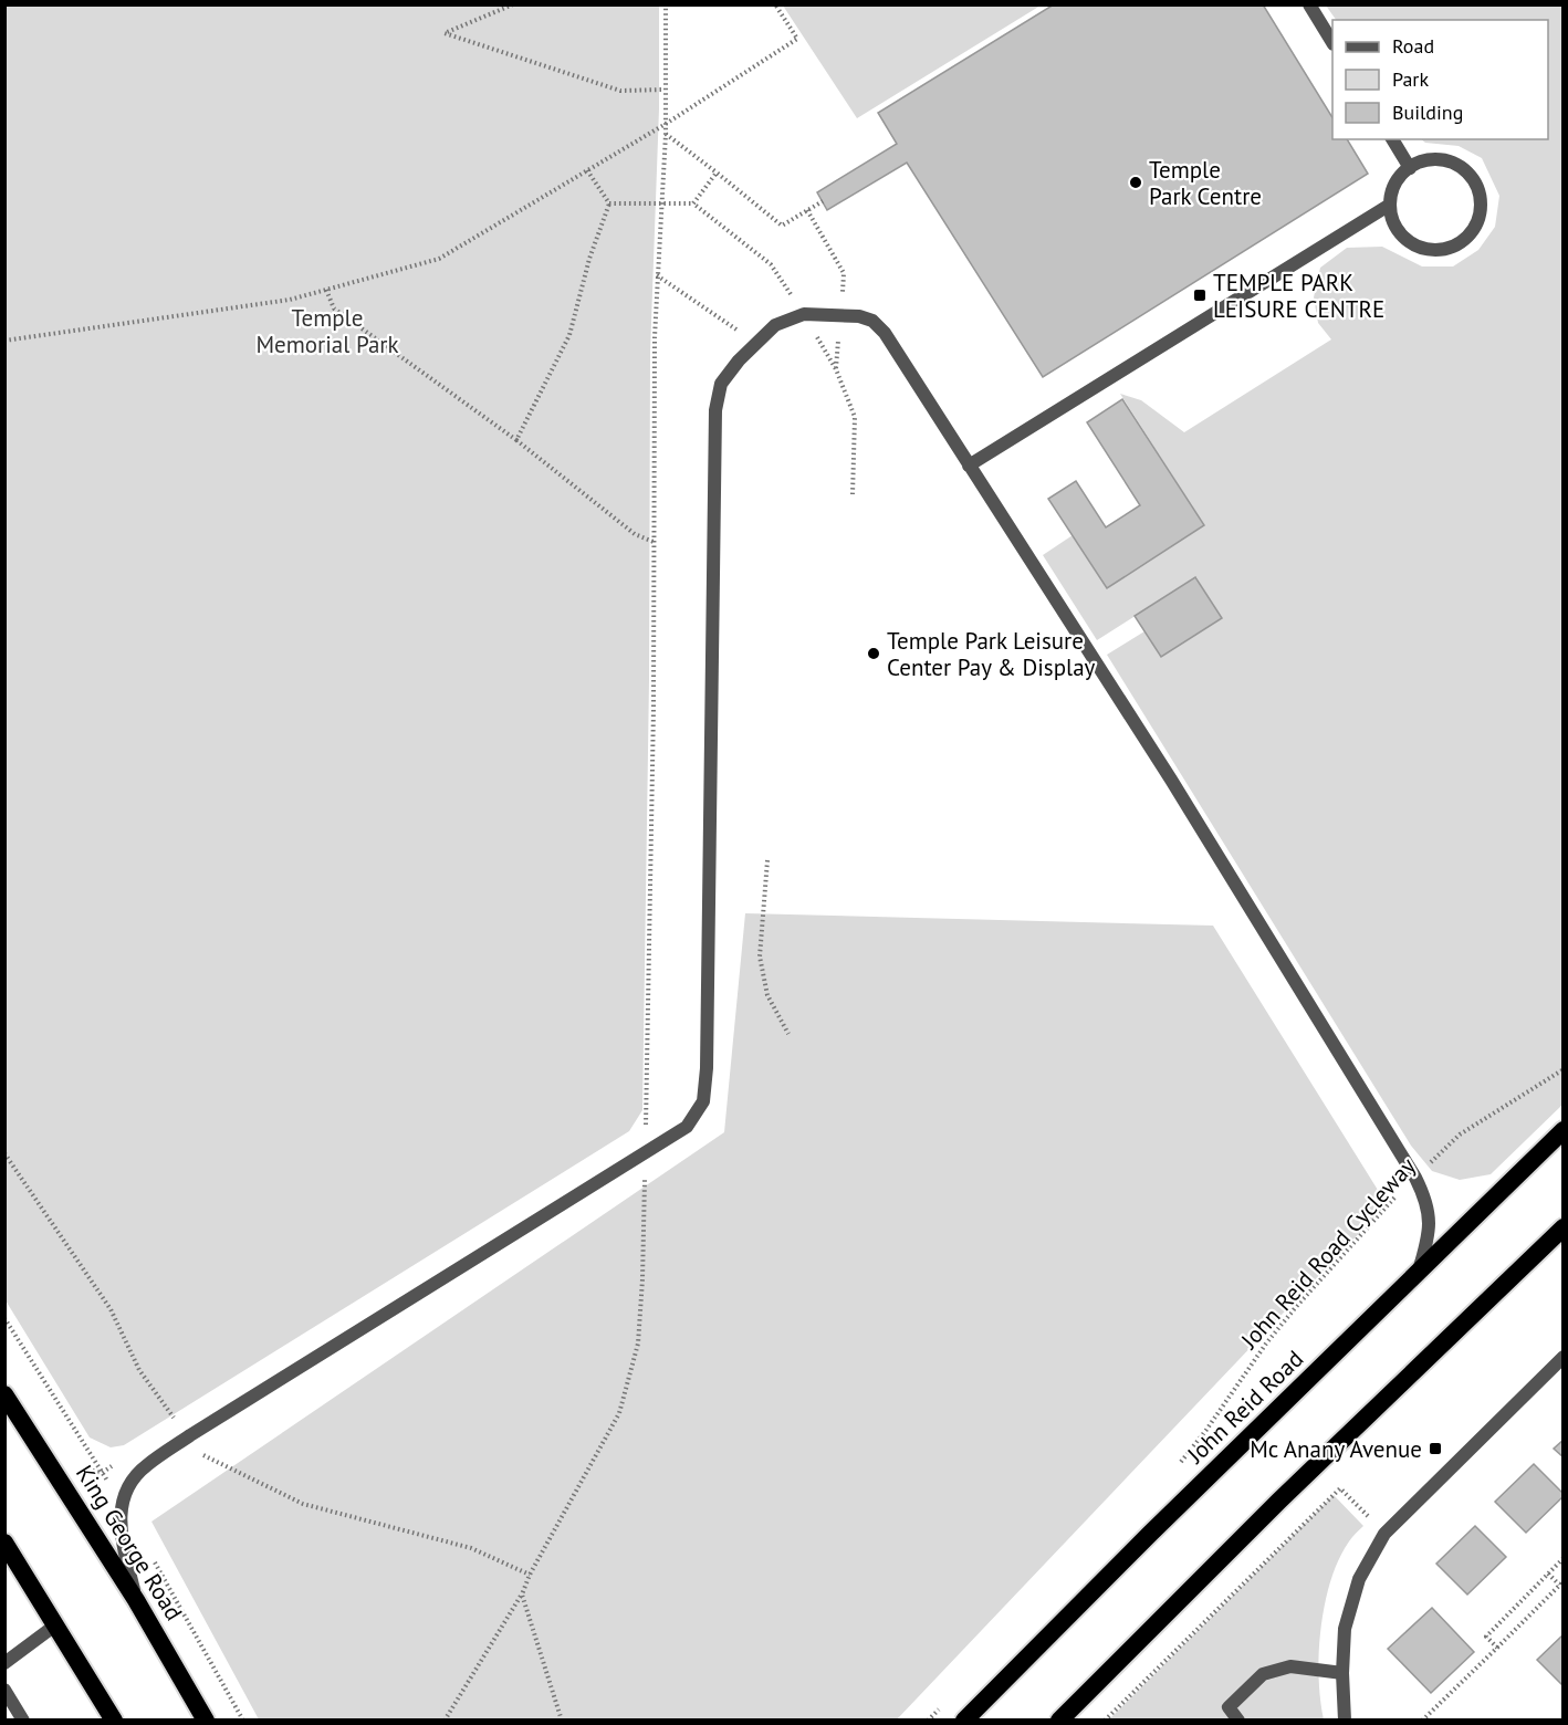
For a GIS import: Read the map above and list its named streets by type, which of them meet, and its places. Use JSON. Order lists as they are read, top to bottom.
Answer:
{
  "streets": {
    "highway": ["John Reid Road", "King George Road"],
    "path": ["John Reid Road Cycleway"]
  },
  "parks": ["Temple Memorial Park"],
  "places": {
    "other": ["Temple Park Centre", "Temple Park Leisure Center Pay & Display"],
    "transit": ["TEMPLE PARK LEISURE CENTRE", "Mc Anany Avenue"]
  },
  "legend": ["Road", "Park", "Building"]
}
